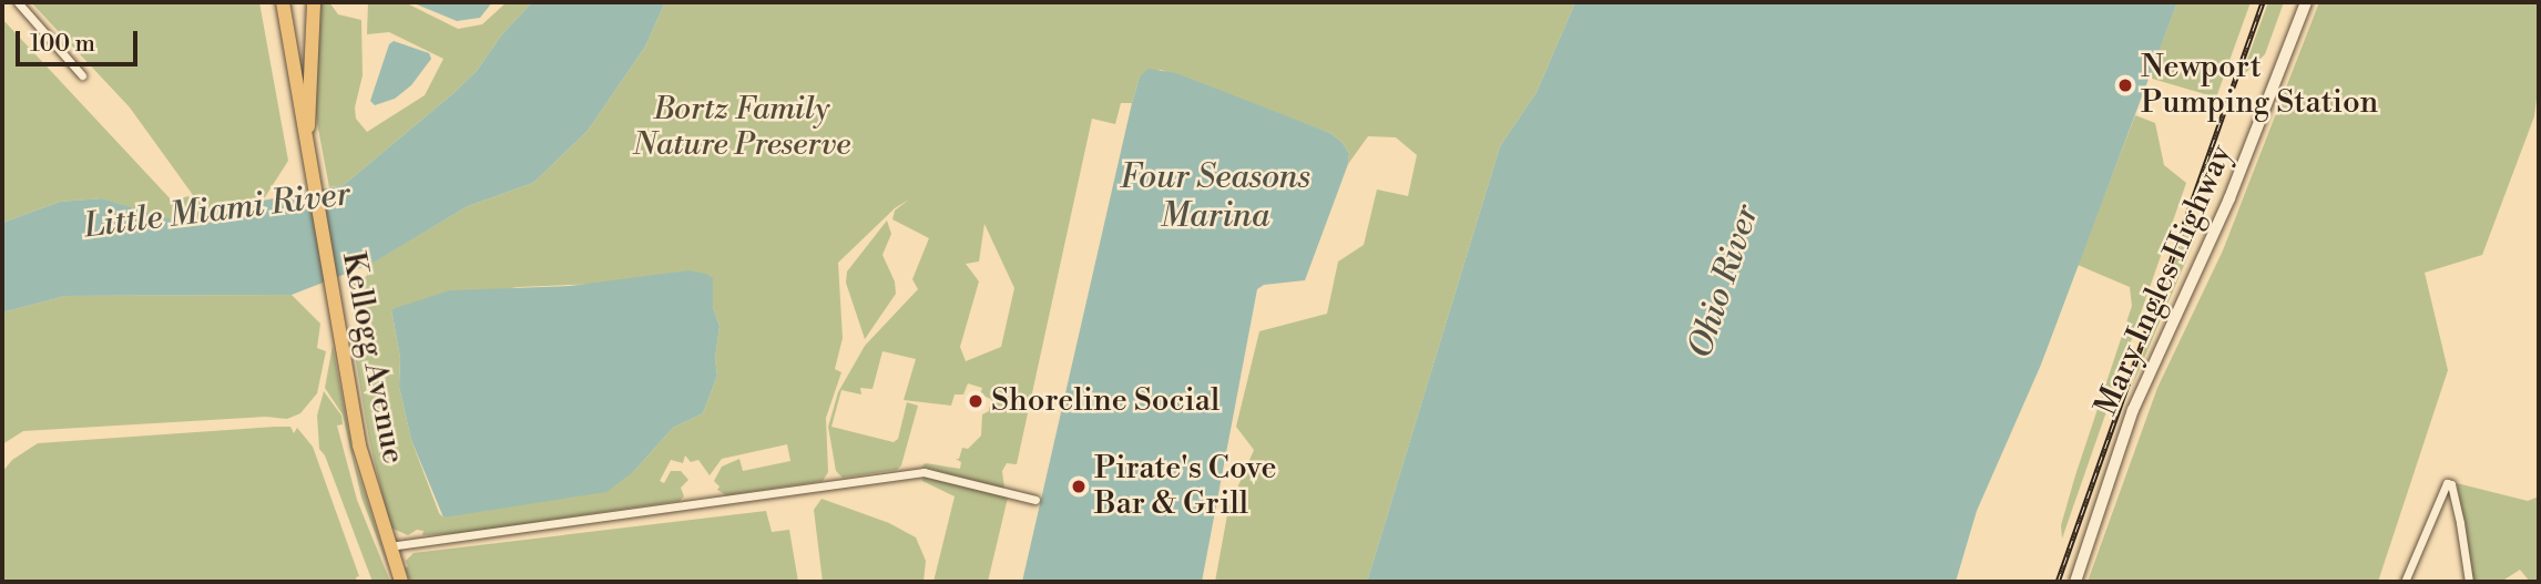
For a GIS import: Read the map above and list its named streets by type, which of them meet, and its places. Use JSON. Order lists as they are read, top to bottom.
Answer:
{
  "streets": {
    "main road": ["Kellogg Avenue"],
    "street": ["Mary Ingles Highway"]
  },
  "water": ["Four Seasons Marina", "Little Miami River", "Ohio River"],
  "parks": ["Bortz Family Nature Preserve"],
  "places": ["Newport Pumping Station", "Shoreline Social", "Pirate's Cove Bar & Grill"],
  "scale_bar": "100 m"
}
